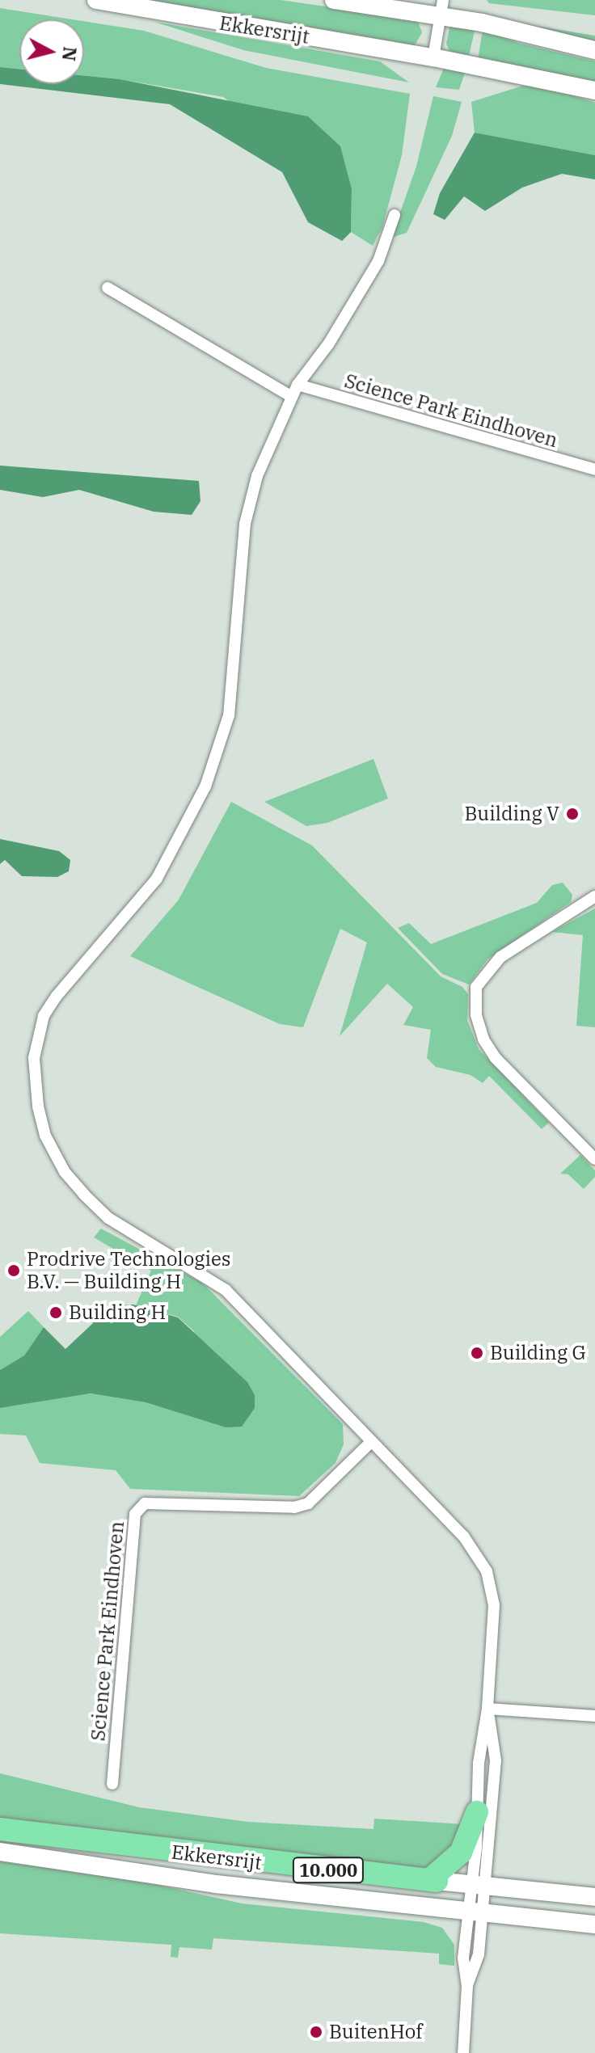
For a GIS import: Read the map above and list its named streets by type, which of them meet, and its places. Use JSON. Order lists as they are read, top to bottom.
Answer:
{
  "streets": {
    "highway": ["Ekkersrijt", "10.000"],
    "street": ["Science Park Eindhoven"]
  },
  "places": [
    "Building V",
    "Prodrive Technologies B.V. — Building H",
    "Building H",
    "Building G",
    "BuitenHof"
  ],
  "north": "right"
}
